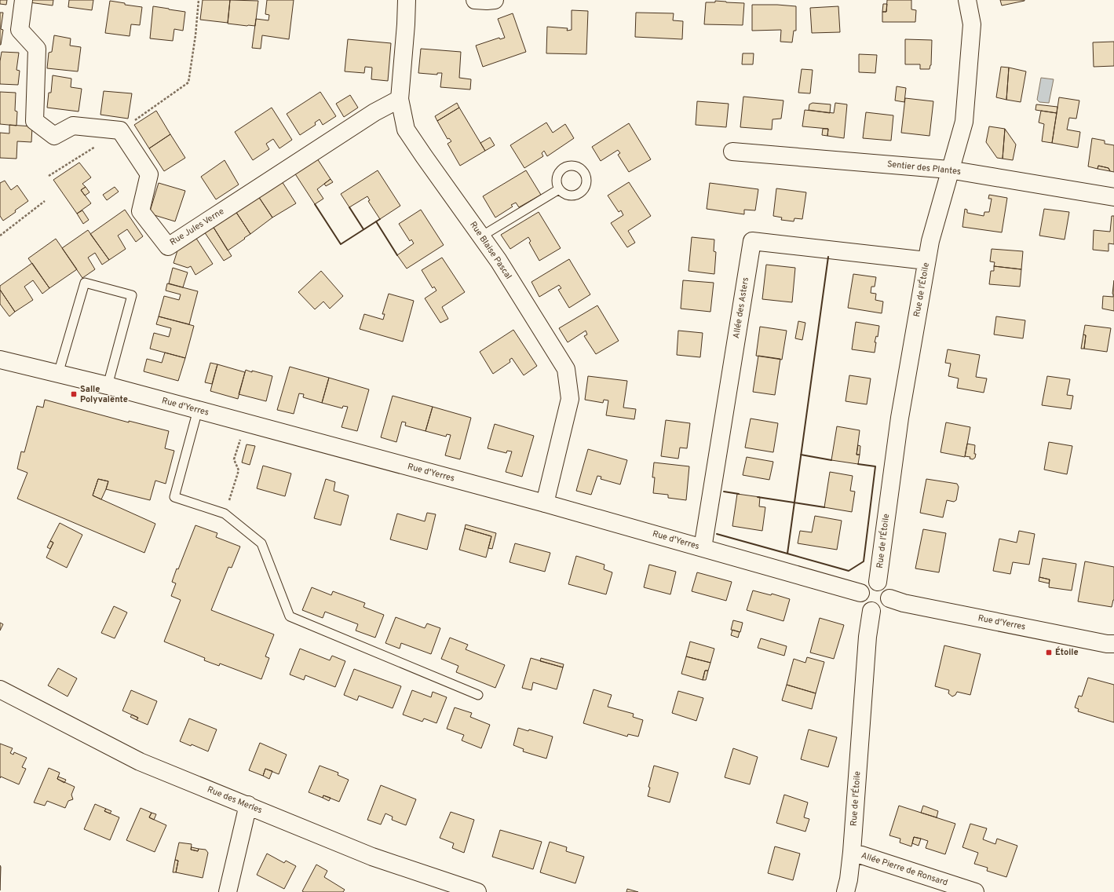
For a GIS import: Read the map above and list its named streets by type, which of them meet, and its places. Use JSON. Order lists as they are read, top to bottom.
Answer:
{
  "streets": {
    "street": [
      "Sentier des Plantes",
      "Rue Jules Verne",
      "Rue Blaise Pascal",
      "Rue de l'Étoile",
      "Allée des Asters",
      "Rue d'Yerres",
      "Rue des Merles",
      "Allée Pierre de Ronsard"
    ]
  },
  "crossings": [
    ["Sentier des Plantes", "Rue de l'Étoile"],
    ["Rue Jules Verne", "Rue Blaise Pascal"],
    ["Rue Blaise Pascal", "Rue d'Yerres"],
    ["Rue de l'Étoile", "Allée des Asters"],
    ["Rue de l'Étoile", "Rue d'Yerres"],
    ["Rue de l'Étoile", "Allée Pierre de Ronsard"],
    ["Allée des Asters", "Rue d'Yerres"]
  ],
  "places": {
    "transit": ["Salle Polyvalente", "Étoile"]
  }
}
